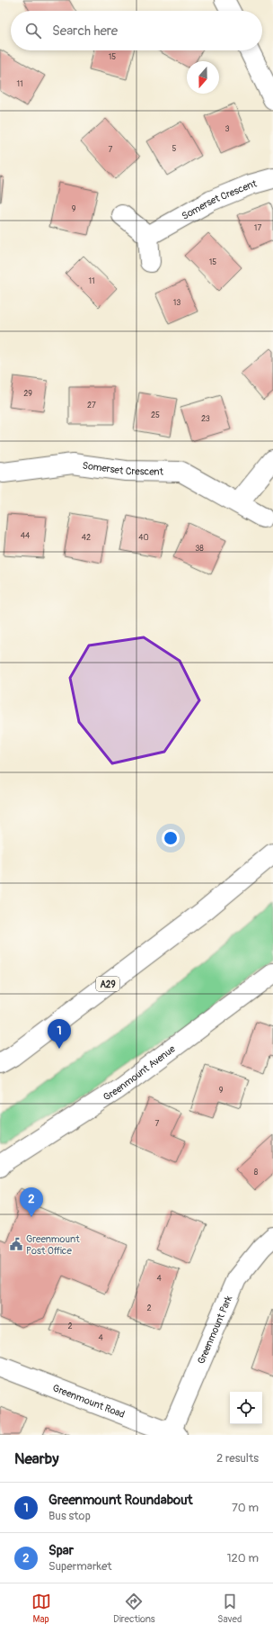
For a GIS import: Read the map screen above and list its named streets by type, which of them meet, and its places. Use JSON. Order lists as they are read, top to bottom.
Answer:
{
  "streets": {
    "main road": [
      "Somerset Crescent",
      "A29",
      "Greenmount Avenue",
      "Greenmount Park",
      "Greenmount Road"
    ]
  },
  "crossings": [
    ["Greenmount Park", "Greenmount Road"]
  ],
  "places": {
    "public building": ["Greenmount Post Office"]
  },
  "house_numbers": [
    "15",
    "11",
    "3",
    "5",
    "7",
    "9",
    "17",
    "15",
    "11",
    "13",
    "29",
    "27",
    "25",
    "23",
    "44",
    "42",
    "40",
    "38",
    "9",
    "7",
    "8",
    "4",
    "2",
    "2",
    "4"
  ],
  "north": "bottom",
  "page": {
    "search": "Search here",
    "pins": ["1", "2"],
    "heading": ["Nearby", "2 results"],
    "list": [
      {
        "mark": "1",
        "name": "Greenmount Roundabout",
        "note": "Bus stop",
        "value": "70 m"
      },
      {
        "mark": "2",
        "name": "Spar",
        "note": "Supermarket",
        "value": "120 m"
      }
    ],
    "nav": ["Map", "Directions", "Saved"]
  }
}
